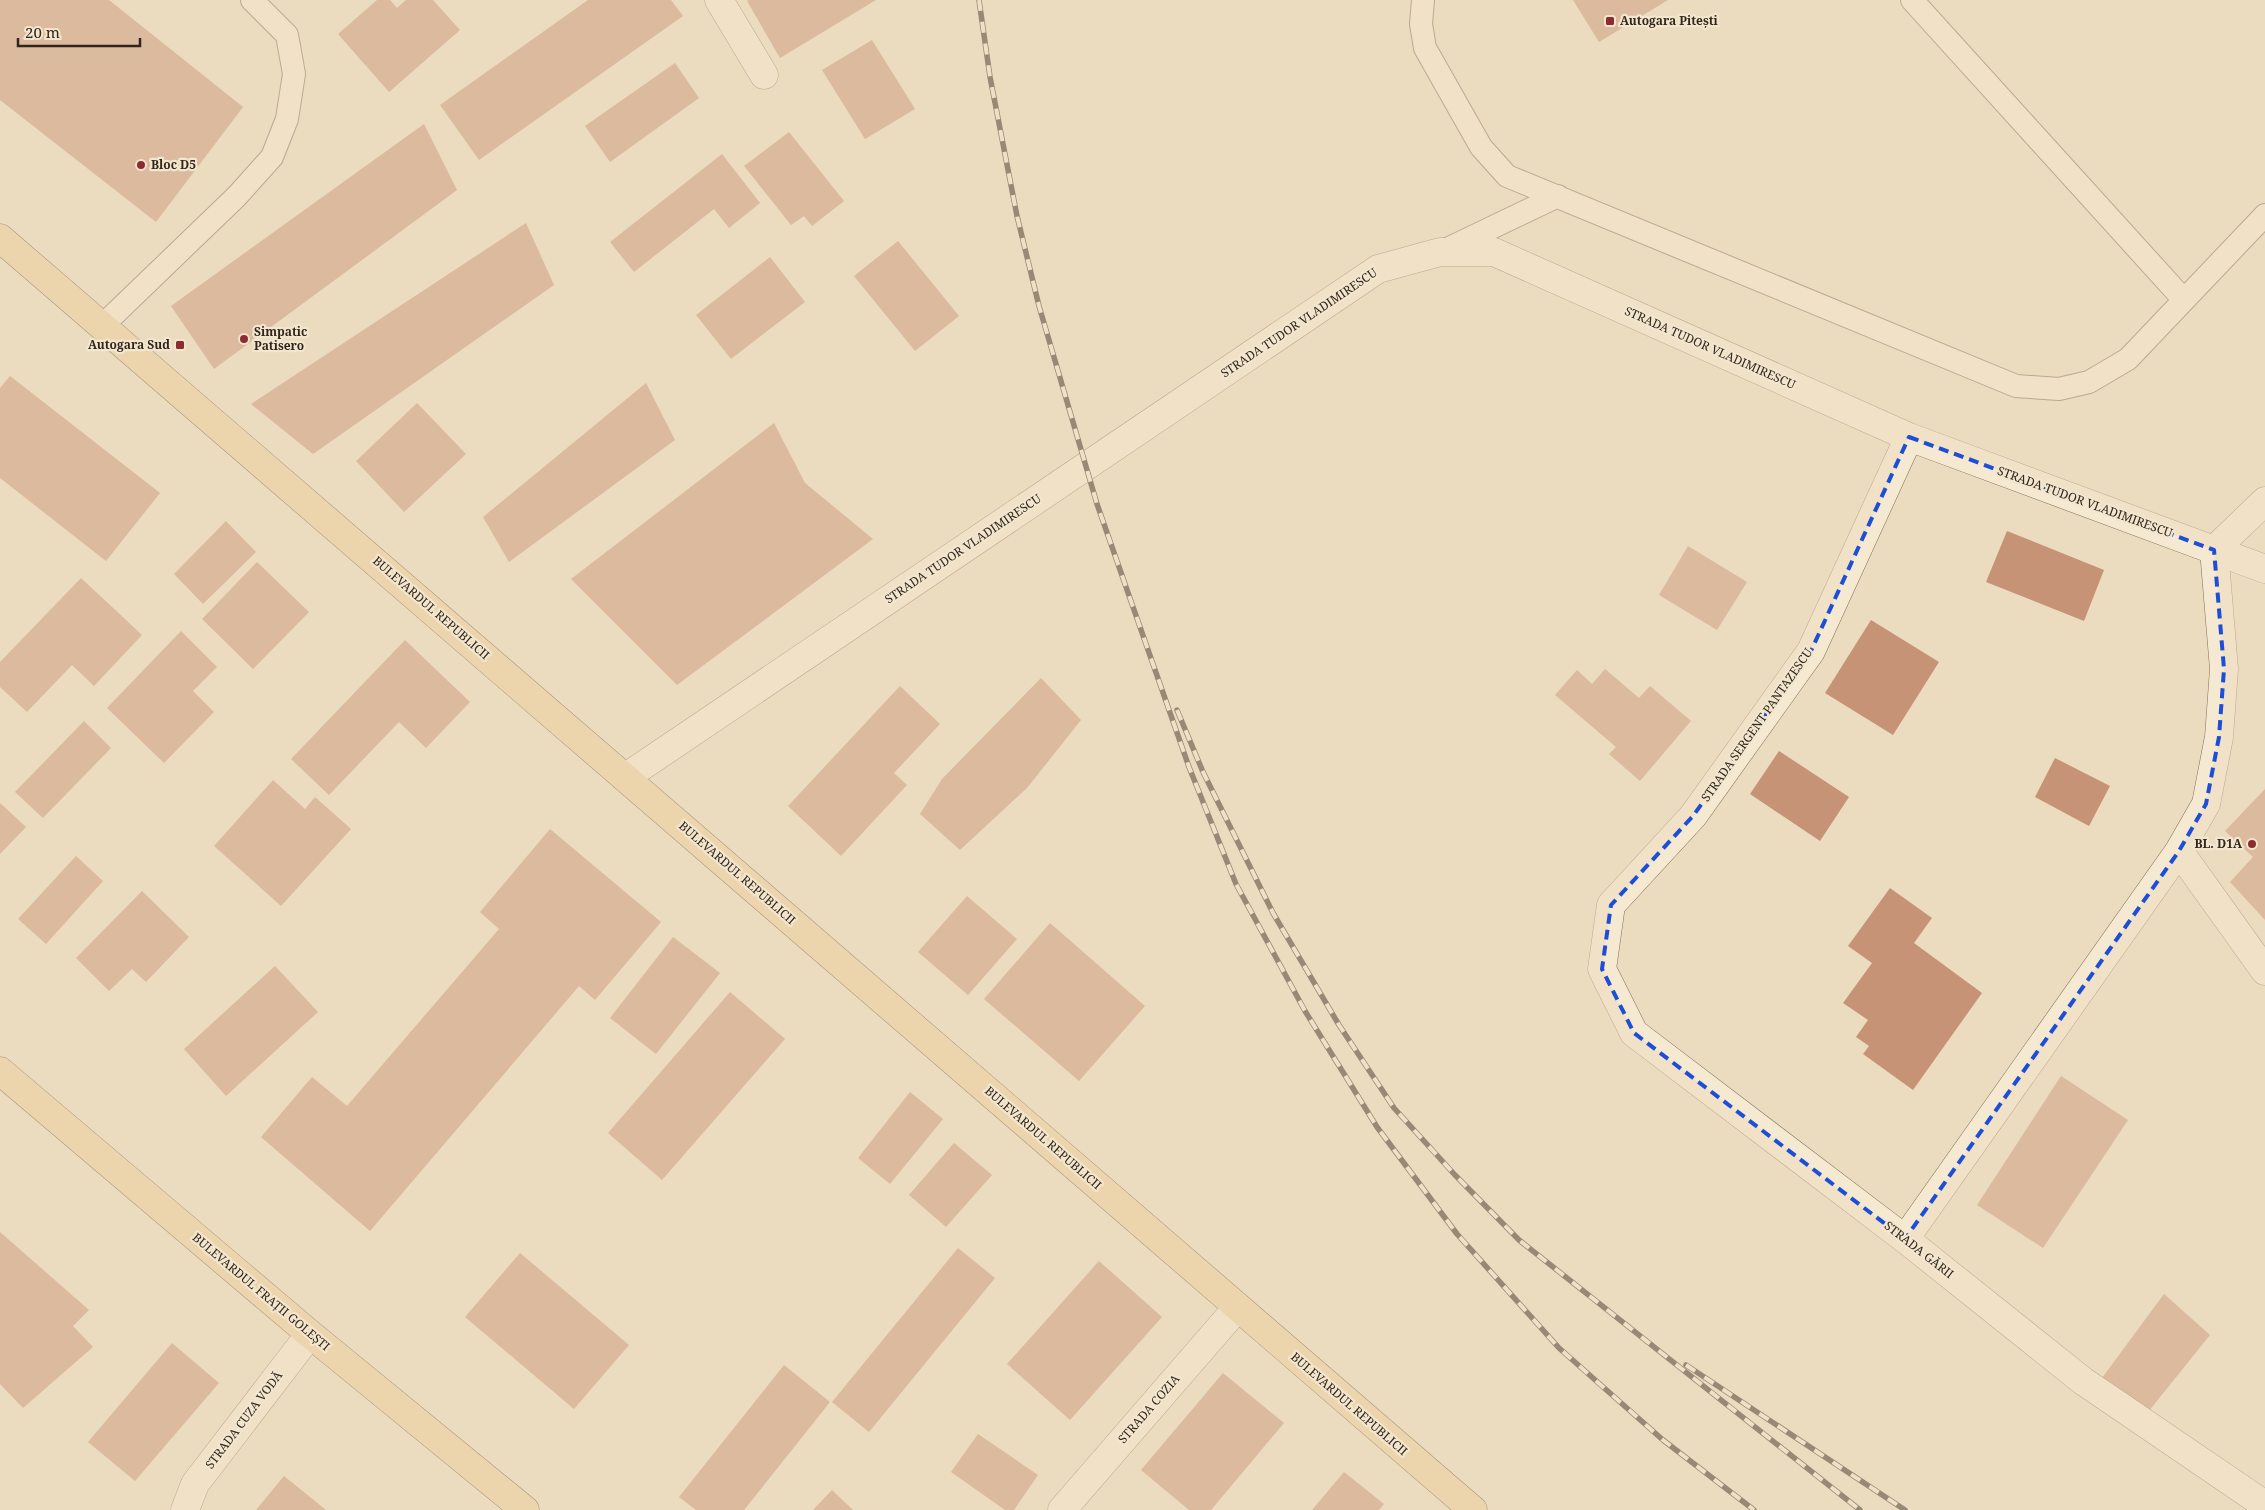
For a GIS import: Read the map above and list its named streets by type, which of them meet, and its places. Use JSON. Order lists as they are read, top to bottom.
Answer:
{
  "streets": {
    "main road": ["BULEVARDUL REPUBLICII", "BULEVARDUL FRAȚII GOLEȘTI"],
    "street": [
      "STRADA TUDOR VLADIMIRESCU",
      "STRADA SERGENT PANTAZESCU",
      "STRADA GĂRII",
      "STRADA COZIA",
      "STRADA CUZA VODĂ"
    ]
  },
  "crossings": [
    ["STRADA TUDOR VLADIMIRESCU", "BULEVARDUL REPUBLICII"],
    ["STRADA TUDOR VLADIMIRESCU", "STRADA SERGENT PANTAZESCU"],
    ["BULEVARDUL REPUBLICII", "STRADA COZIA"],
    ["STRADA SERGENT PANTAZESCU", "STRADA GĂRII"],
    ["BULEVARDUL FRAȚII GOLEȘTI", "STRADA CUZA VODĂ"]
  ],
  "places": {
    "transit": ["Autogara Pitești", "Autogara Sud"],
    "other": ["Bloc D5", "Simpatic Patisero", "BL. D1A"]
  },
  "scale_bar": "20 m"
}
